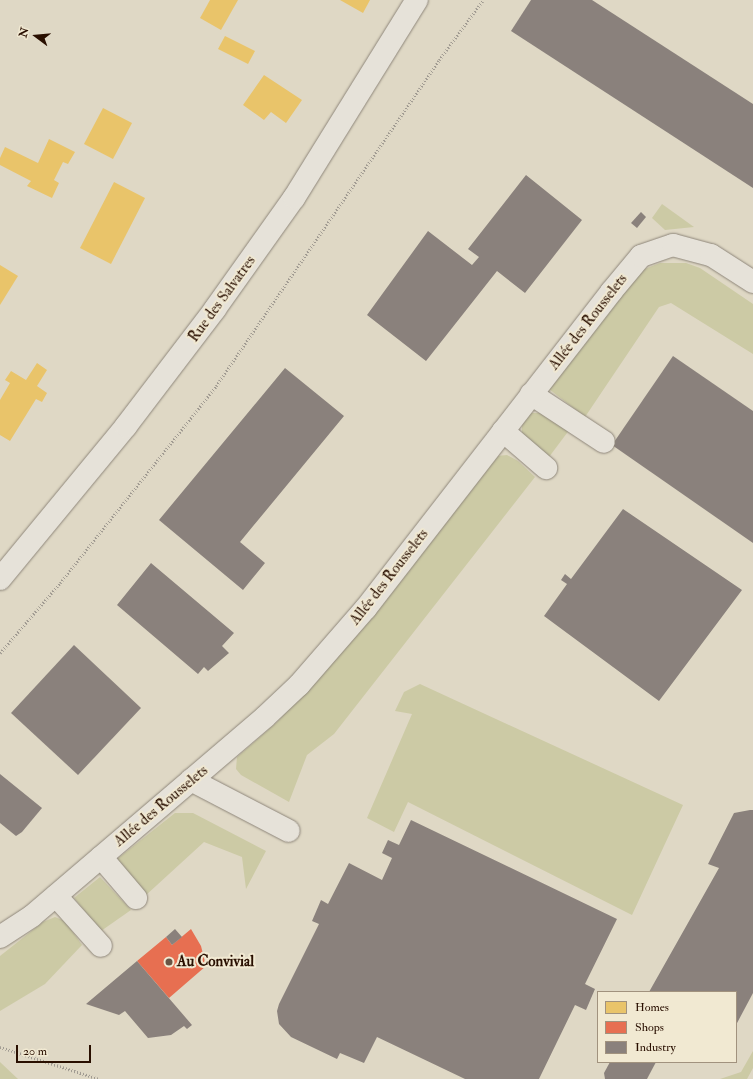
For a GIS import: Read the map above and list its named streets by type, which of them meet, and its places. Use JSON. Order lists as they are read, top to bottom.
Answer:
{
  "streets": {
    "street": ["Rue des Salvatres", "Allée des Rousselets"]
  },
  "places": ["Au Convivial"],
  "legend": ["Homes", "Shops", "Industry"],
  "scale_bar": "20 m",
  "north": "left"
}
